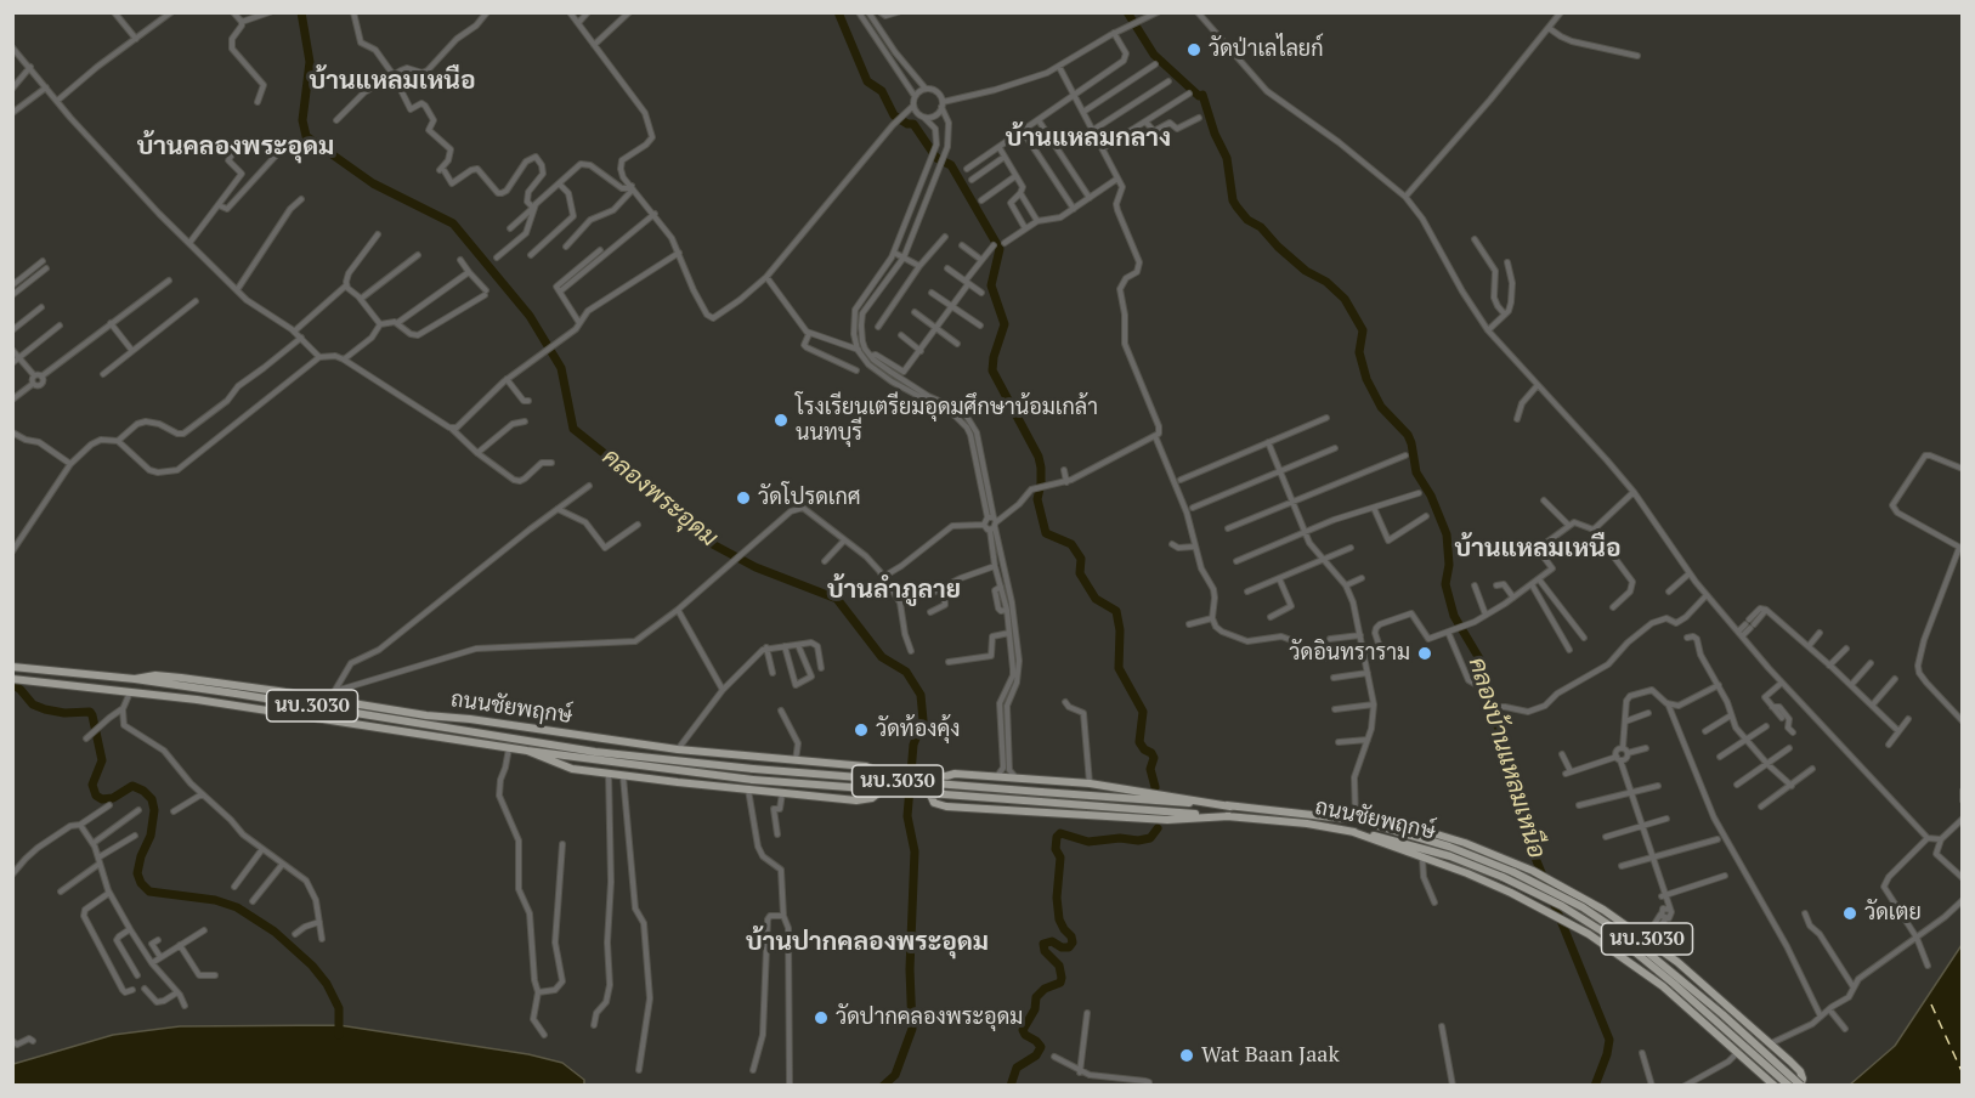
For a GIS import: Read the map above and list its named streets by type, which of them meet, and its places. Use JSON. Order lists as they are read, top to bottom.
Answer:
{
  "streets": {
    "main road": ["นบ.3030", "ถนนชัยพฤกษ์"]
  },
  "districts": [
    "บ้านแหลมเหนือ",
    "บ้านแหลมกลาง",
    "บ้านคลองพระอุดม",
    "บ้านแหลมเหนือ",
    "บ้านลำภูลาย",
    "บ้านปากคลองพระอุดม"
  ],
  "water": ["คลองพระอุดม", "คลองบ้านแหลมเหนือ"],
  "places": [
    "วัดป่าเลไลยก์",
    "โรงเรียนเตรียมอุดมศึกษาน้อมเกล้า นนทบุรี",
    "วัดโปรดเกศ",
    "วัดอินทราราม",
    "วัดท้องคุ้ง",
    "วัดเตย",
    "วัดปากคลองพระอุดม",
    "Wat Baan Jaak"
  ]
}
